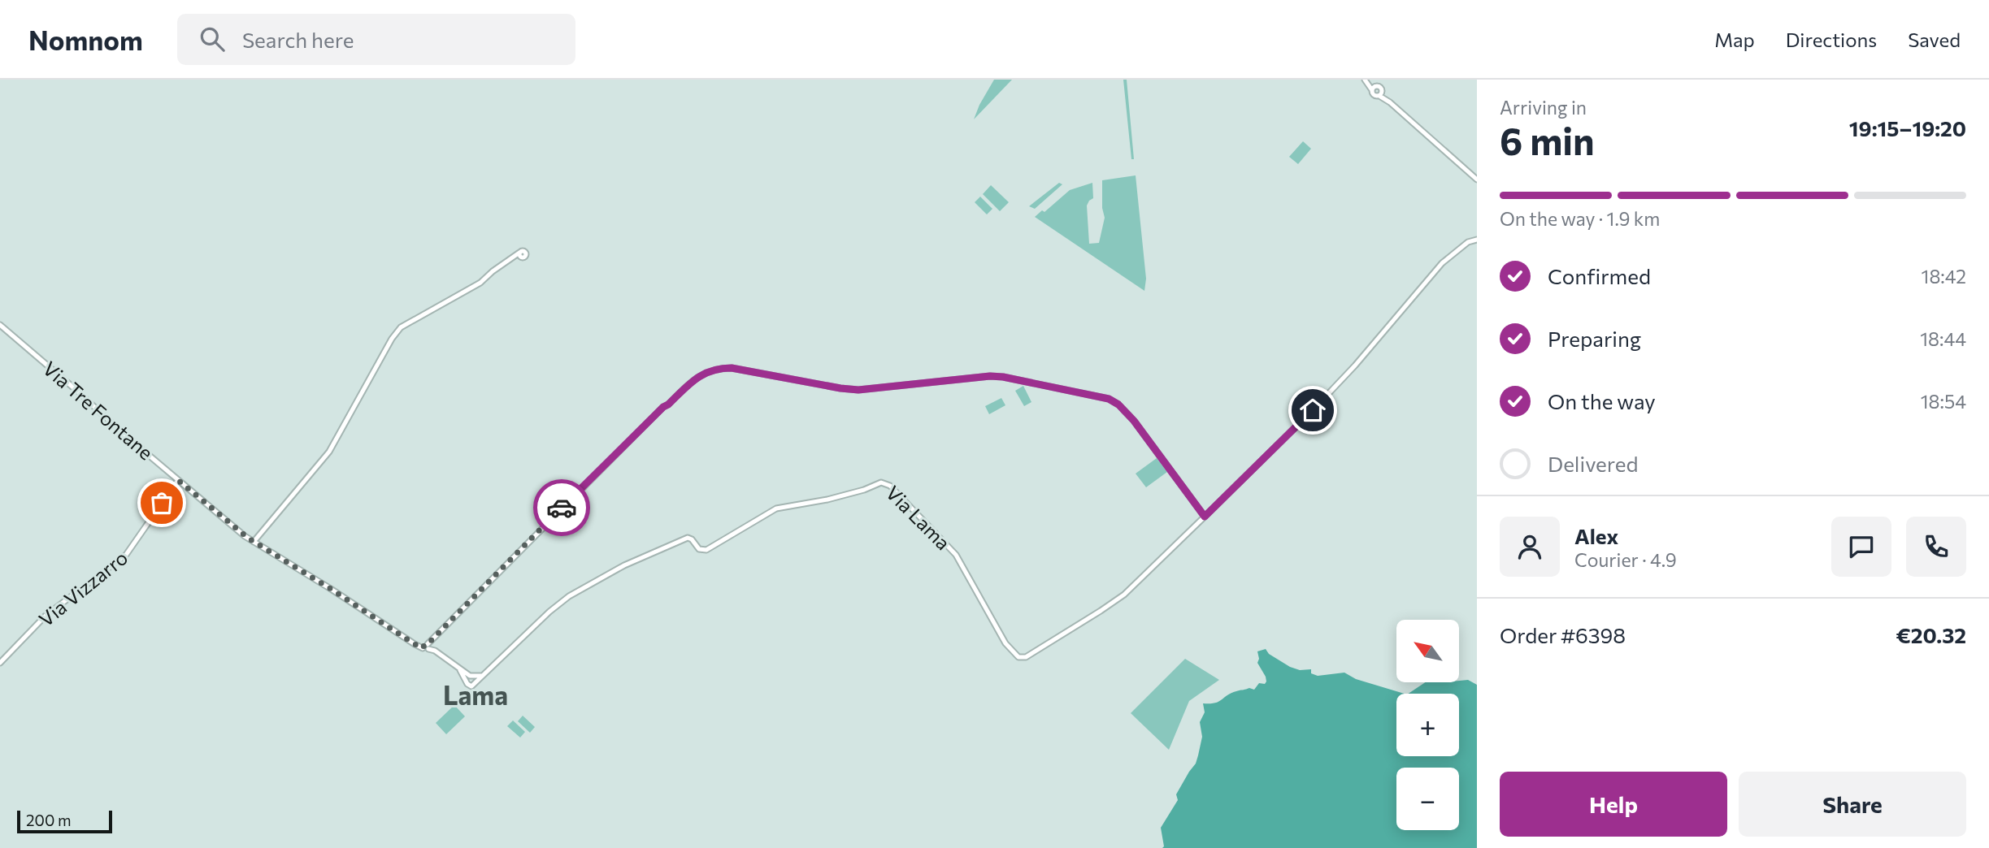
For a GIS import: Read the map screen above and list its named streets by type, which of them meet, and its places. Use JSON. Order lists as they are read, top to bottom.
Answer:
{
  "streets": {
    "street": ["Via Tre Fontane", "Via Lama", "Via Vizzarro"]
  },
  "crossings": [
    ["Via Tre Fontane", "Via Vizzarro"]
  ],
  "districts": ["Lama"],
  "scale_bar": "200 m",
  "north": "top left",
  "page": {
    "header": "Nomnom",
    "search": "Search here",
    "nav": ["Map", "Directions", "Saved"],
    "heading": ["6 min", "Arriving in", "19:15–19:20"],
    "panel": [
      "Alex",
      "Courier · 4.9",
      "Order #6398",
      "€20.32"
    ],
    "bar": "On the way · 1.9 km",
    "list": [
      ["Confirmed", "18:42"],
      ["Preparing", "18:44"],
      ["On the way", "18:54"],
      "Delivered"
    ],
    "map_buttons": ["+", "−"],
    "buttons": ["Help", "Share"],
    "scale": "200 m"
  }
}
